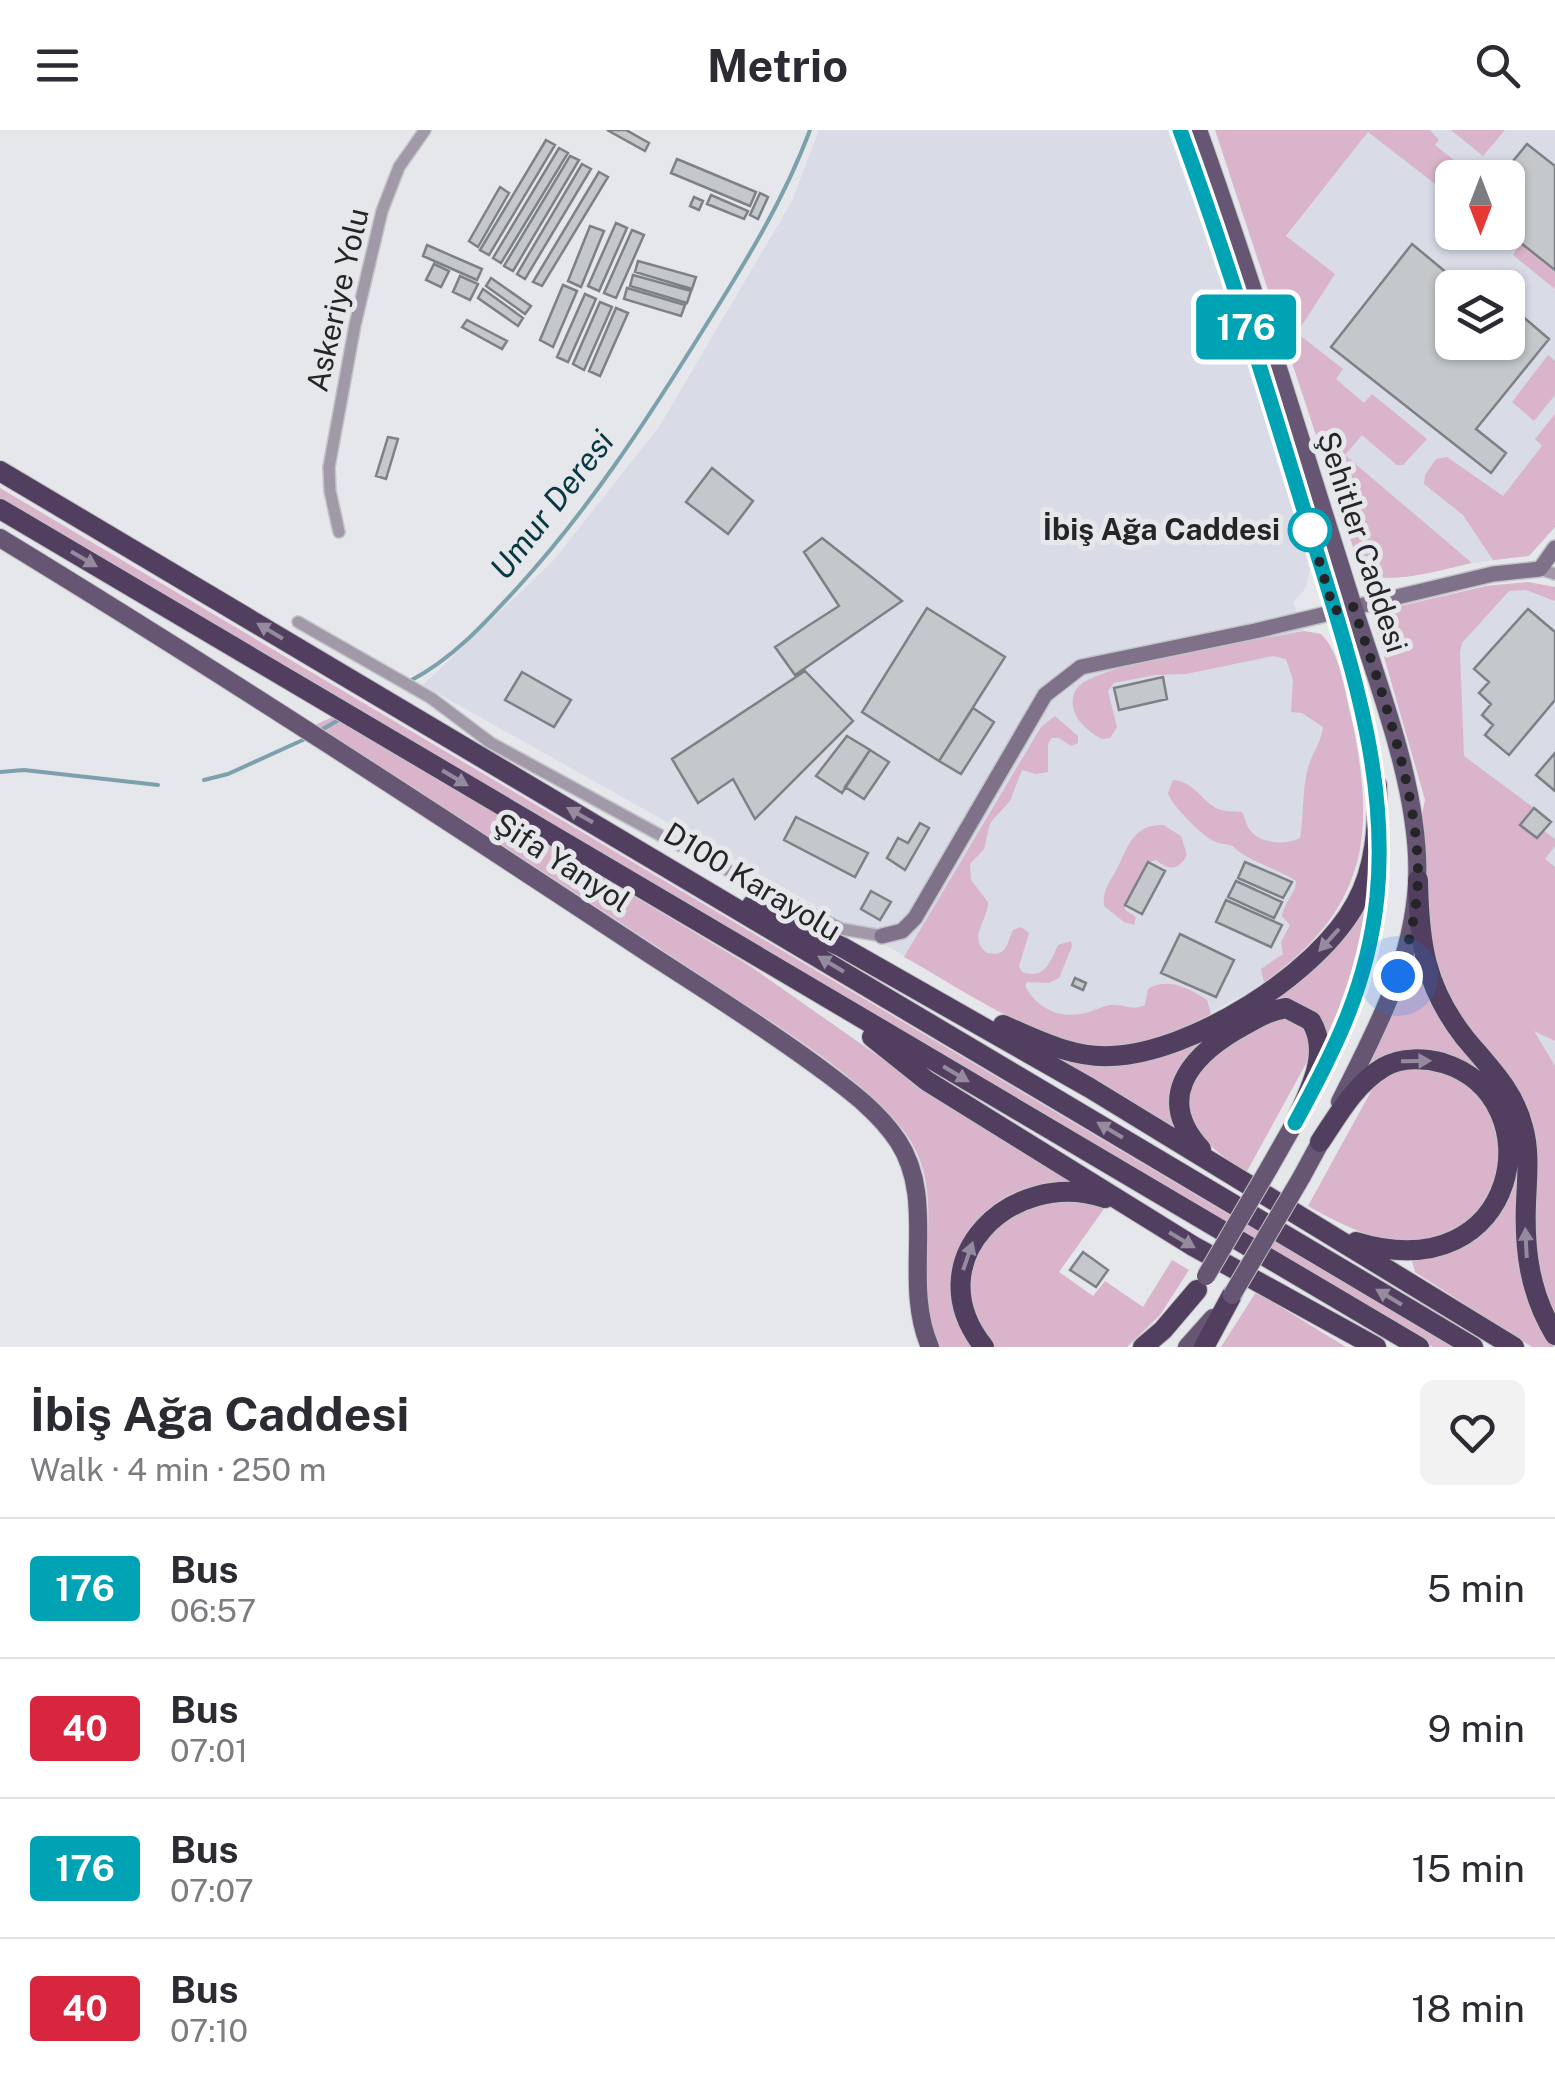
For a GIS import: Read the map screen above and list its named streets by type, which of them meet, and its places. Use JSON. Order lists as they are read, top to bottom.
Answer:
{
  "streets": {
    "highway": ["D100 Karayolu"],
    "main road": ["Şehitler Caddesi", "Şifa Yanyol"],
    "street": ["Askeriye Yolu"]
  },
  "water": ["Umur Deresi"],
  "places": ["İbiş Ağa Caddesi"],
  "lines": ["bus line 176"],
  "north": "bottom",
  "page": {
    "header": "Metrio",
    "on_map": "176",
    "heading": ["İbiş Ağa Caddesi", "Walk · 4 min · 250 m"],
    "list": [
      {
        "mark": "176",
        "name": "Bus",
        "note": "06:57",
        "value": "5 min"
      },
      {
        "mark": "40",
        "name": "Bus",
        "note": "07:01",
        "value": "9 min"
      },
      {
        "mark": "176",
        "name": "Bus",
        "note": "07:07",
        "value": "15 min"
      },
      {
        "mark": "40",
        "name": "Bus",
        "note": "07:10",
        "value": "18 min"
      }
    ]
  }
}
